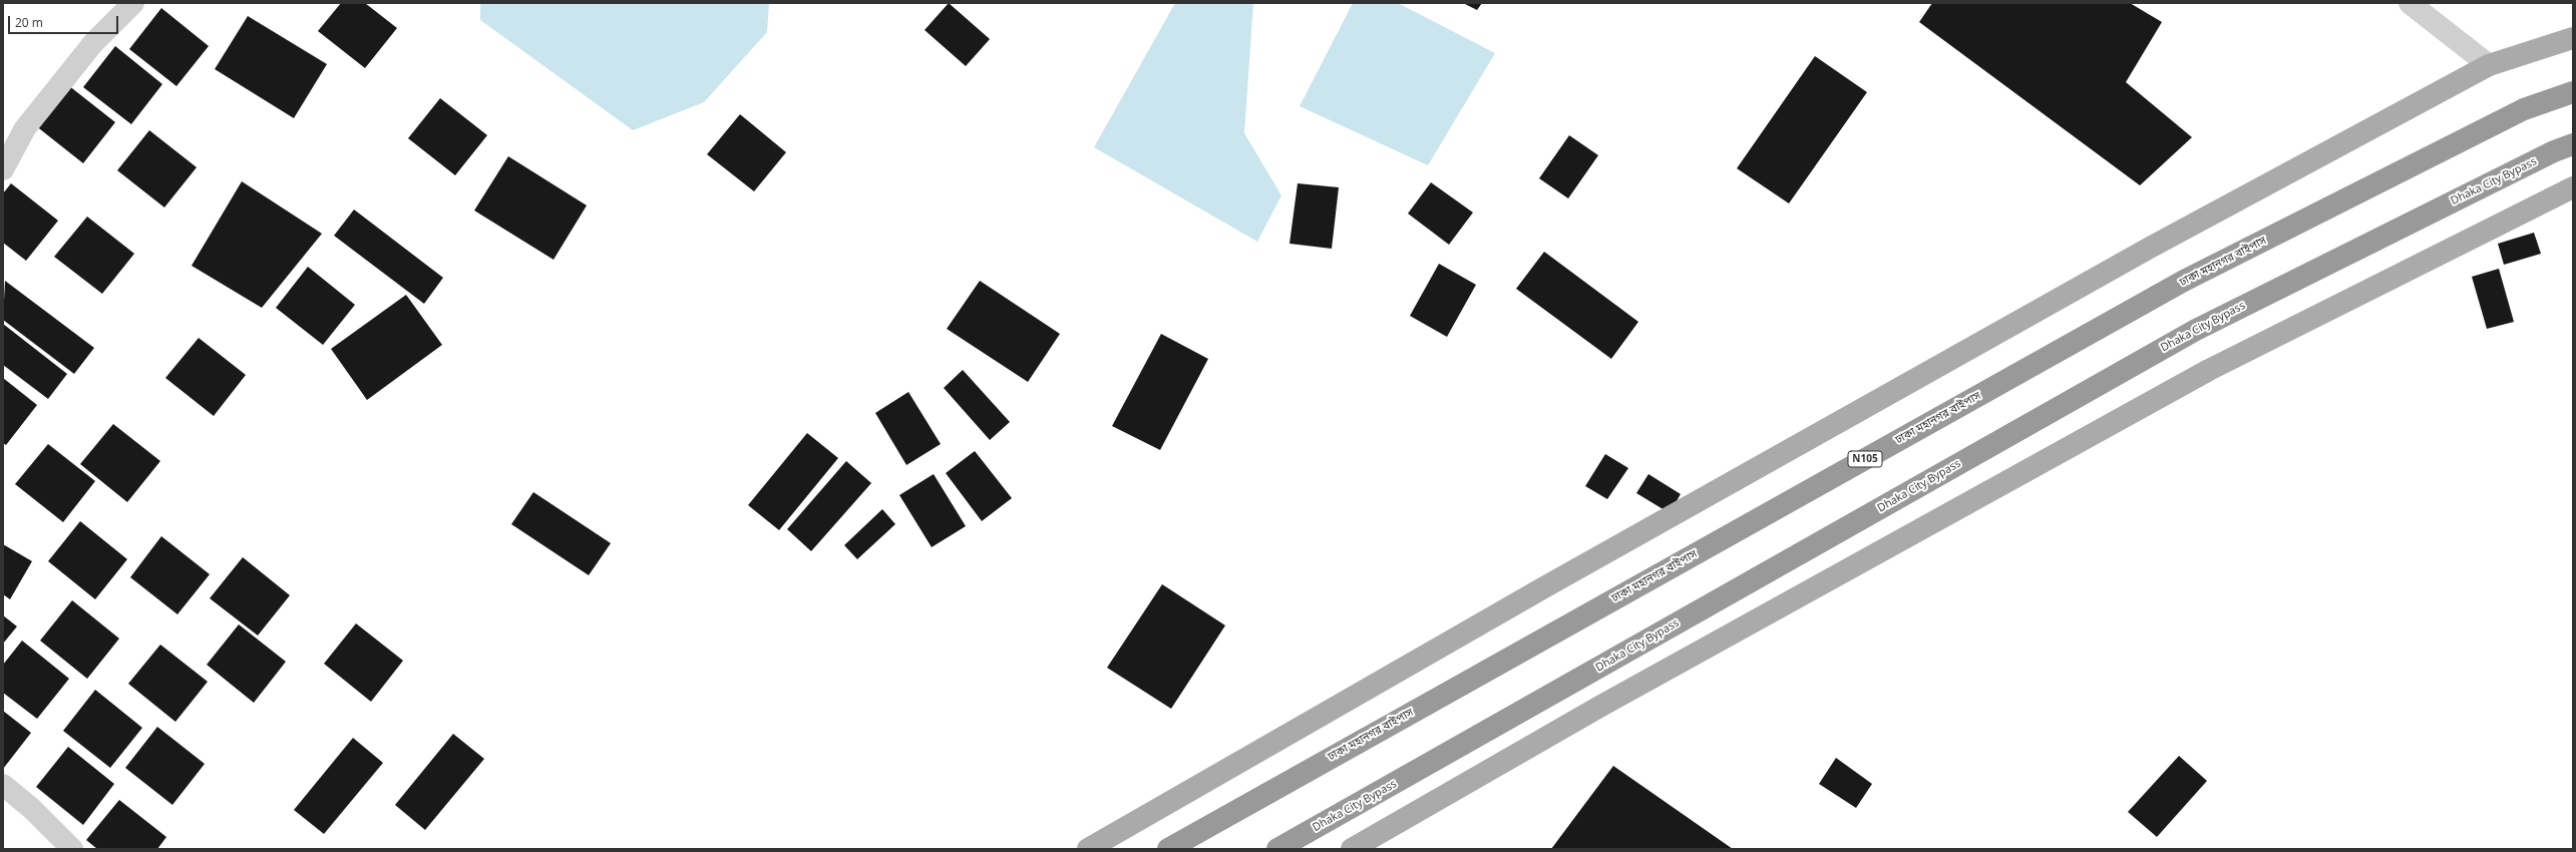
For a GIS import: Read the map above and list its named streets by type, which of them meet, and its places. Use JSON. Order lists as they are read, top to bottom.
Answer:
{
  "streets": {
    "highway": ["Dhaka City Bypass", "ঢাকা মহানগর বাইপাস", "N105"]
  },
  "scale_bar": "20 m"
}
